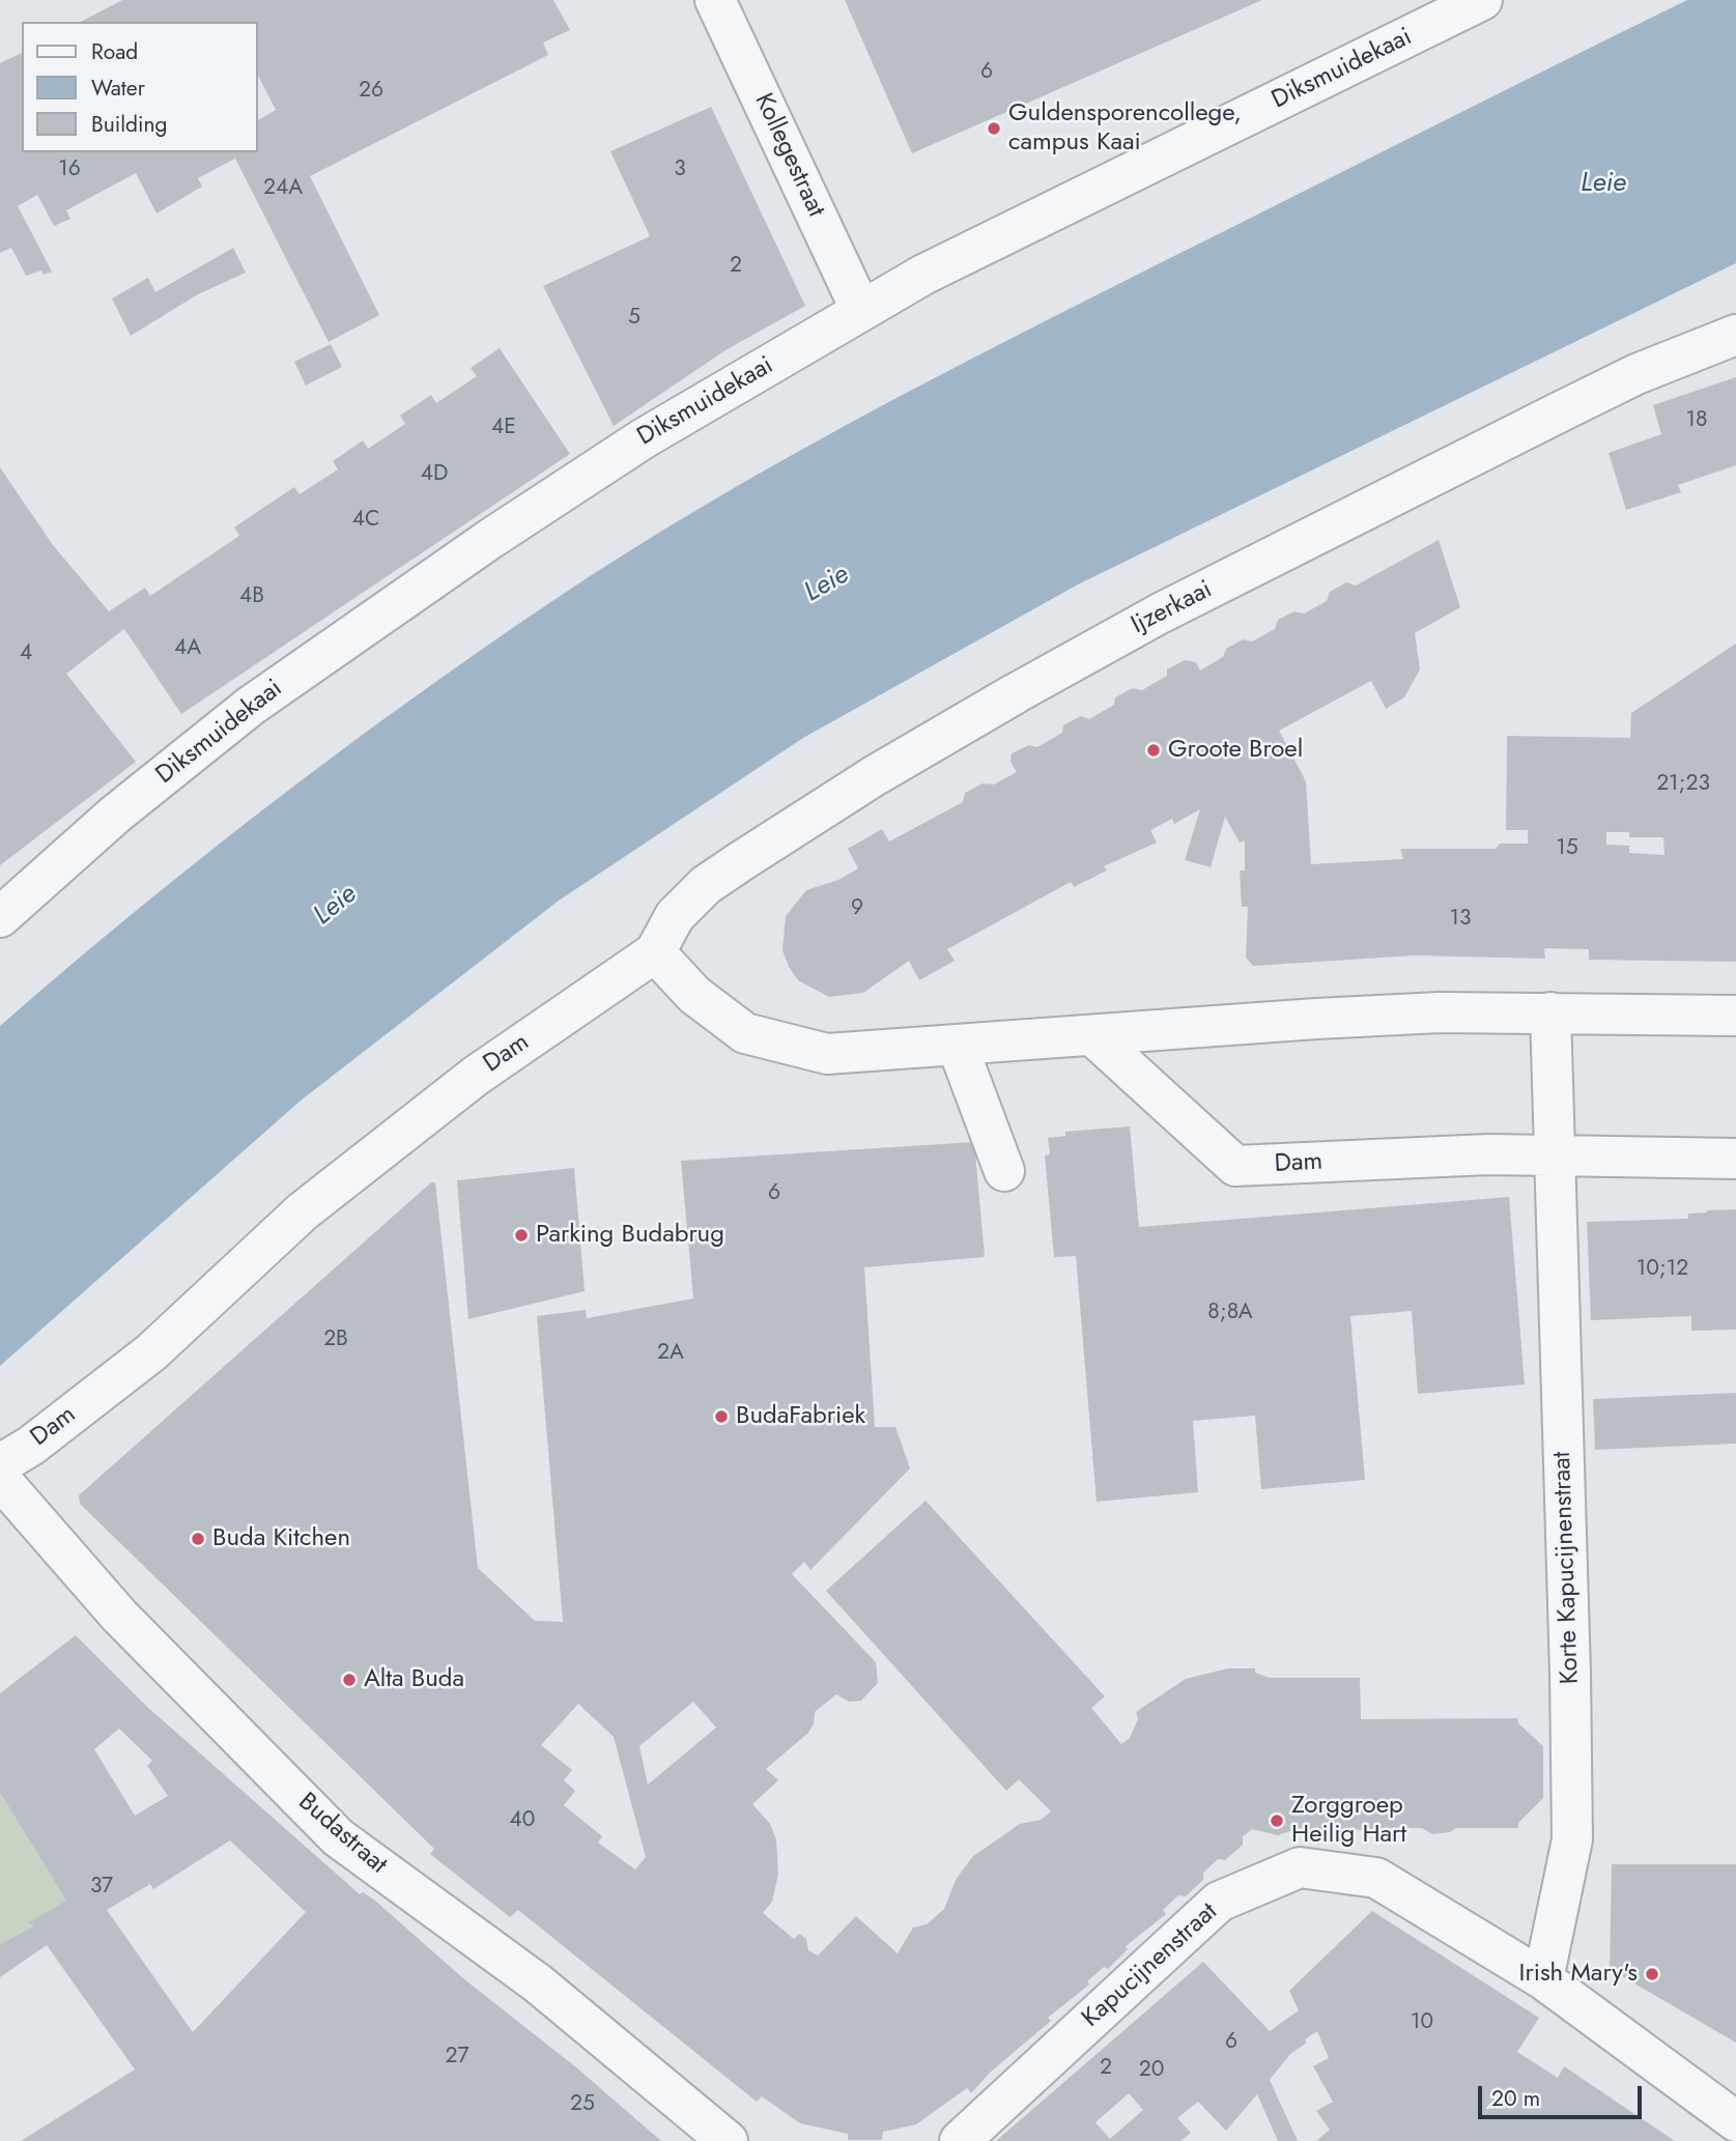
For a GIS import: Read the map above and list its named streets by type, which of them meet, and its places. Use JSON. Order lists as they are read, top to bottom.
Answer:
{
  "streets": {
    "street": [
      "Diksmuidekaai",
      "Kollegestraat",
      "Ijzerkaai",
      "Dam",
      "Korte Kapucijnenstraat",
      "Budastraat",
      "Kapucijnenstraat"
    ]
  },
  "crossings": [
    ["Diksmuidekaai", "Kollegestraat"],
    ["Ijzerkaai", "Dam"],
    ["Dam", "Korte Kapucijnenstraat"],
    ["Korte Kapucijnenstraat", "Kapucijnenstraat"]
  ],
  "water": ["Leie"],
  "places": [
    "Guldensporencollege, campus Kaai",
    "Groote Broel",
    "Parking Budabrug",
    "BudaFabriek",
    "Buda Kitchen",
    "Alta Buda",
    "Zorggroep Heilig Hart",
    "Irish Mary's"
  ],
  "house_numbers": [
    "6",
    "26",
    "16",
    "3",
    "24A",
    "2",
    "5",
    "18",
    "4E",
    "4D",
    "4C",
    "4B",
    "4A",
    "4",
    "21;23",
    "15",
    "9",
    "13",
    "6",
    "10;12",
    "8;8A",
    "2B",
    "2A",
    "40",
    "37",
    "10",
    "6",
    "27",
    "2",
    "20",
    "25"
  ],
  "legend": ["Road", "Water", "Building"],
  "scale_bar": "20 m"
}
